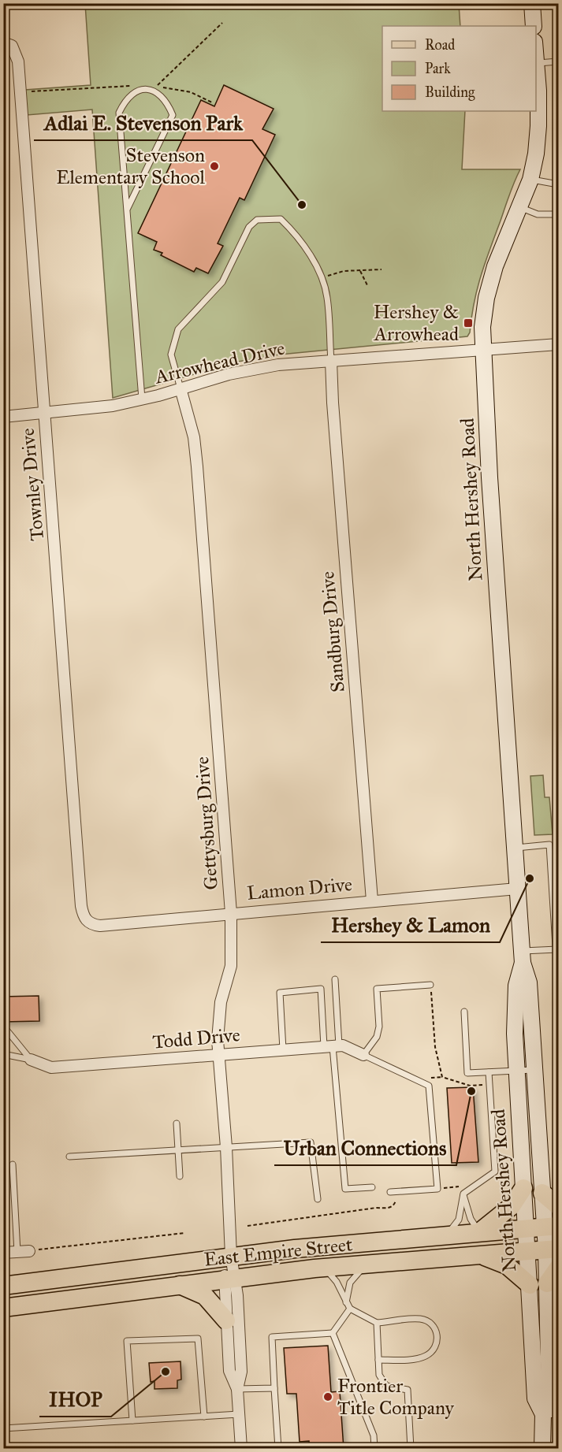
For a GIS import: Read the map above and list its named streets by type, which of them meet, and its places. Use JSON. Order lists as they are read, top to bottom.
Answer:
{
  "streets": {
    "main road": ["North Hershey Road", "East Empire Street"],
    "street": [
      "Arrowhead Drive",
      "Townley Drive",
      "Sandburg Drive",
      "Gettysburg Drive",
      "Lamon Drive",
      "Todd Drive"
    ]
  },
  "crossings": [
    ["Arrowhead Drive", "Townley Drive"],
    ["Arrowhead Drive", "North Hershey Road"],
    ["Arrowhead Drive", "Sandburg Drive"],
    ["Arrowhead Drive", "Gettysburg Drive"],
    ["Townley Drive", "Lamon Drive"],
    ["North Hershey Road", "Lamon Drive"],
    ["North Hershey Road", "East Empire Street"],
    ["Sandburg Drive", "Lamon Drive"],
    ["Gettysburg Drive", "Lamon Drive"],
    ["Gettysburg Drive", "Todd Drive"],
    ["Gettysburg Drive", "East Empire Street"]
  ],
  "places": {
    "other": [
      "Stevenson Elementary School",
      "Adlai E. Stevenson Park",
      "Hershey & Lamon",
      "Urban Connections",
      "IHOP",
      "Frontier Title Company"
    ],
    "transit": ["Hershey & Arrowhead"]
  },
  "legend": ["Road", "Park", "Building"]
}
